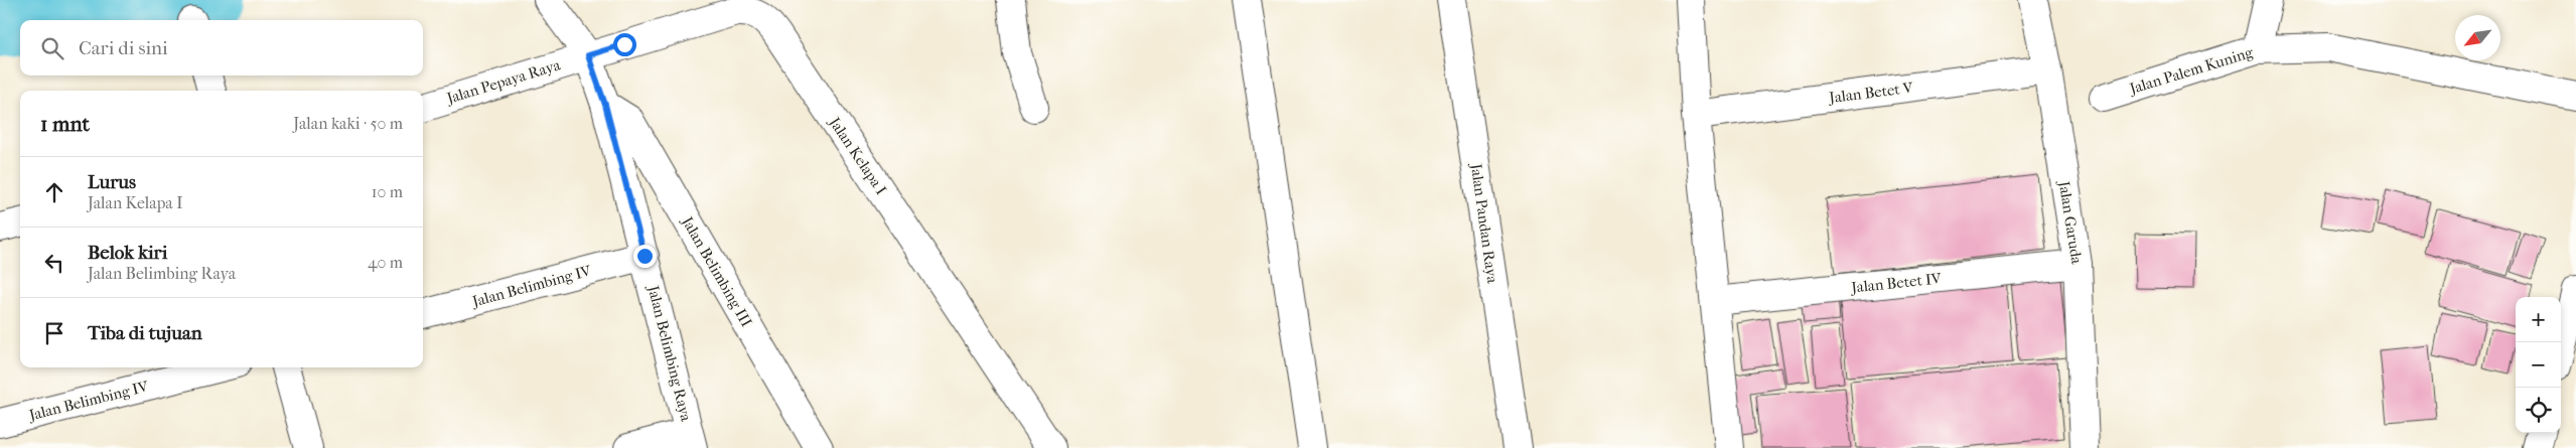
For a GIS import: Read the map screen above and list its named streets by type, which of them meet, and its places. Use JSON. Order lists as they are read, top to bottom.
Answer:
{
  "streets": {
    "street": [
      "Jalan Palem Kuning",
      "Jalan Pepaya Raya",
      "Jalan Betet V",
      "Jalan Kelapa I",
      "Jalan Garuda",
      "Jalan Pandan Raya",
      "Jalan Belimbing III",
      "Jalan Betet IV",
      "Jalan Belimbing IV",
      "Jalan Belimbing Raya"
    ]
  },
  "crossings": [
    ["Jalan Pepaya Raya", "Jalan Kelapa I"],
    ["Jalan Pepaya Raya", "Jalan Belimbing Raya"],
    ["Jalan Betet V", "Jalan Garuda"],
    ["Jalan Kelapa I", "Jalan Belimbing Raya"],
    ["Jalan Garuda", "Jalan Betet IV"],
    ["Jalan Belimbing III", "Jalan Belimbing Raya"],
    ["Jalan Belimbing IV", "Jalan Belimbing Raya"]
  ],
  "north": "bottom left",
  "page": {
    "search": "Cari di sini",
    "heading": ["1 mnt", "Jalan kaki · 50 m"],
    "list": [
      ["Lurus", "Jalan Kelapa I", "10 m"],
      ["Belok kiri", "Jalan Belimbing Raya", "40 m"],
      "Tiba di tujuan"
    ],
    "map_buttons": ["+", "−"]
  }
}
